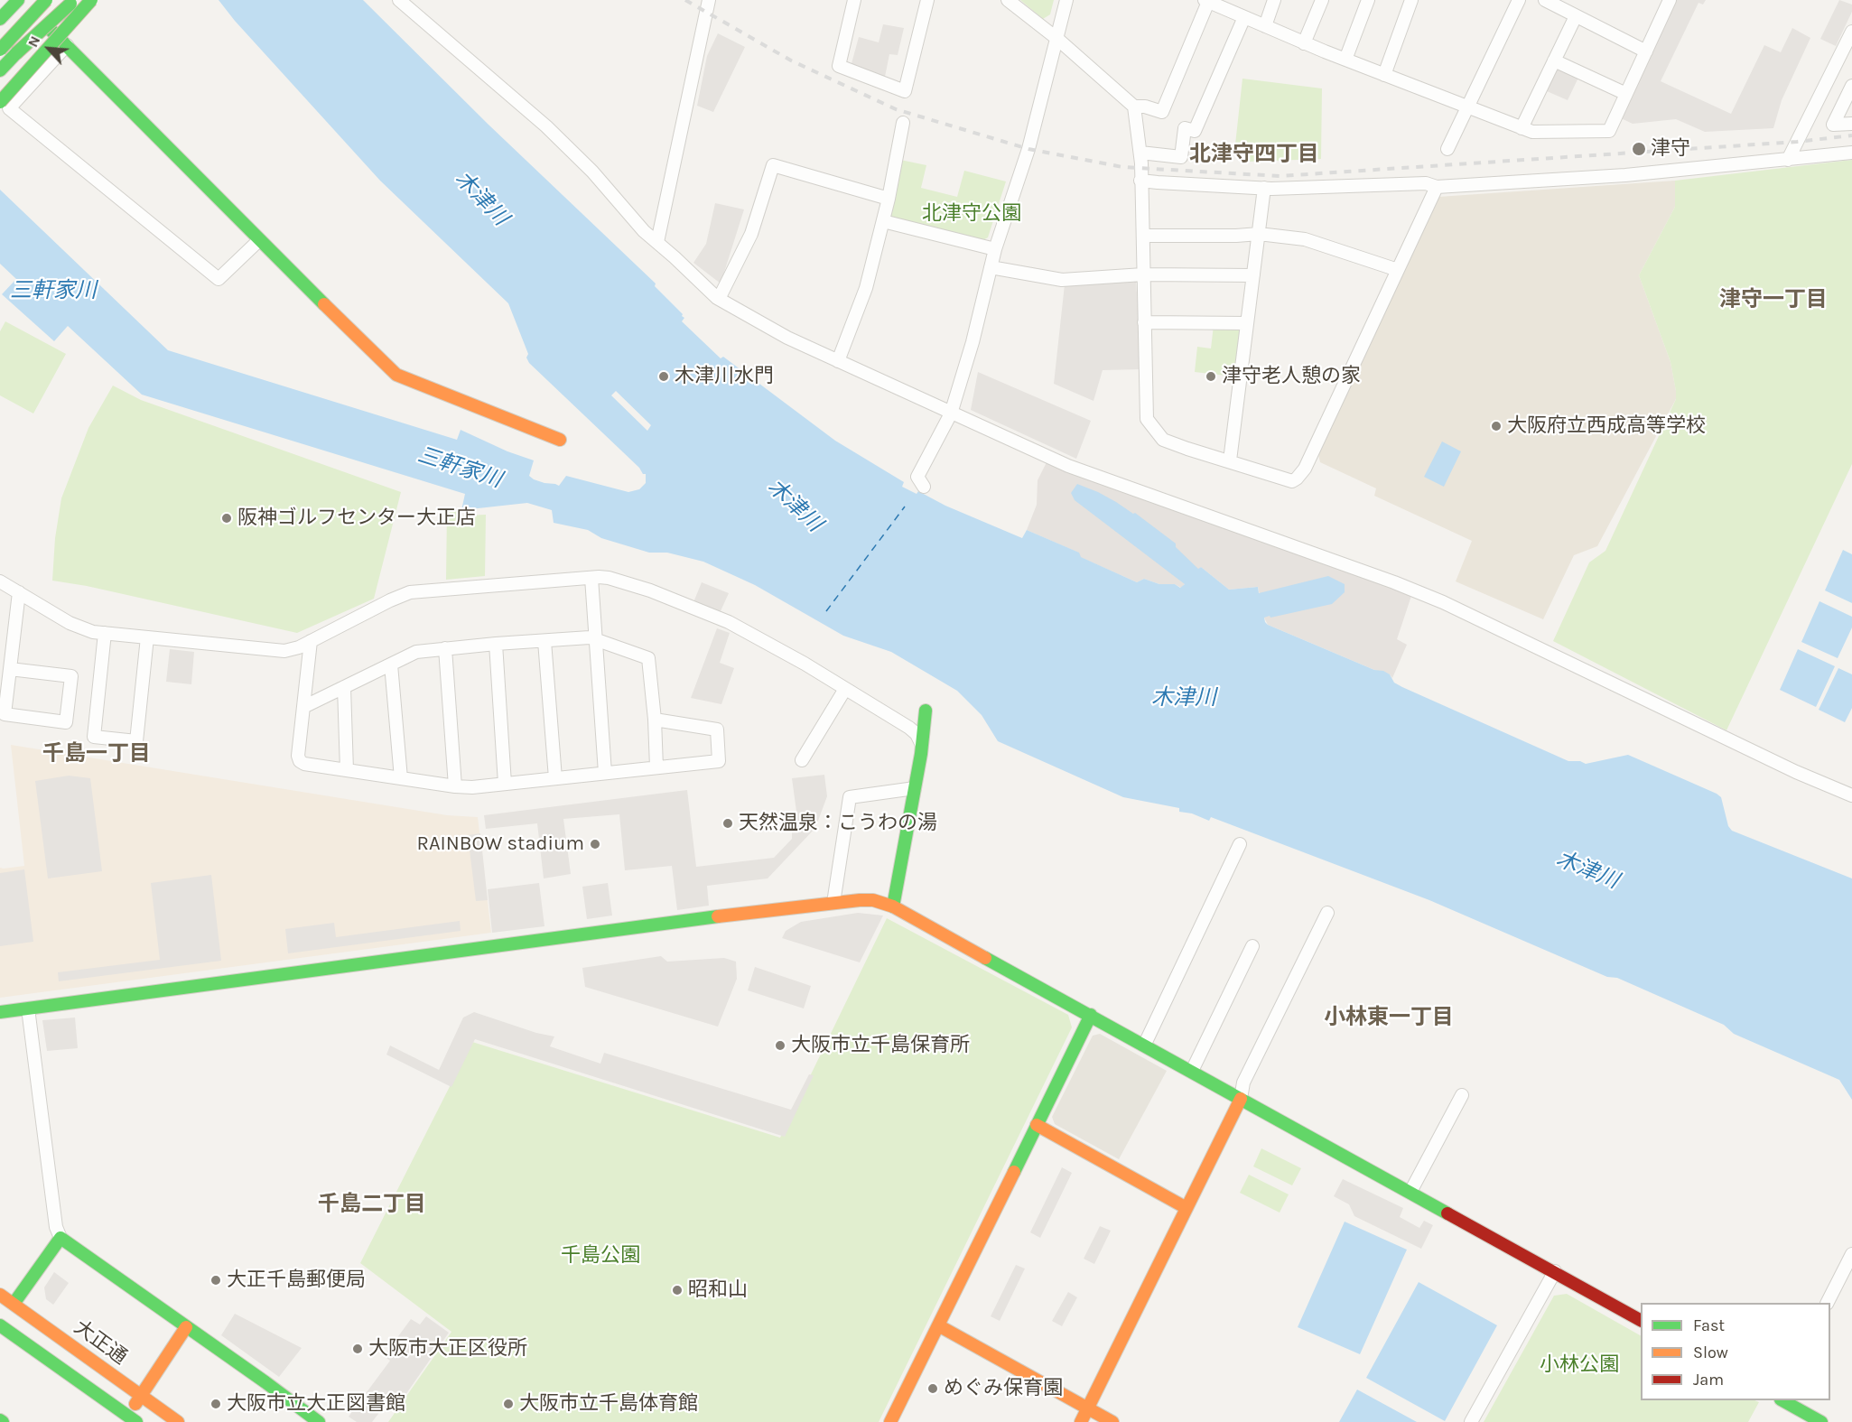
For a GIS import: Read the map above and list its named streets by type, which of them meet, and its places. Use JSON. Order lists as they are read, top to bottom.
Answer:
{
  "streets": {
    "main road": ["大正通"]
  },
  "districts": [
    "北津守四丁目",
    "津守一丁目",
    "千島一丁目",
    "小林東一丁目",
    "千島二丁目"
  ],
  "water": ["木津川", "三軒家川"],
  "parks": ["北津守公園", "千島公園", "小林公園"],
  "places": [
    "津守",
    "木津川水門",
    "津守老人憩の家",
    "大阪府立西成高等学校",
    "阪神ゴルフセンター大正店",
    "天然温泉：こうわの湯",
    "RAINBOW stadium",
    "大阪市立千島保育所",
    "大正千島郵便局",
    "昭和山",
    "大阪市大正区役所",
    "めぐみ保育園",
    "大阪市立大正図書館",
    "大阪市立千島体育館"
  ],
  "legend": ["Fast", "Slow", "Jam"],
  "north": "top left"
}
